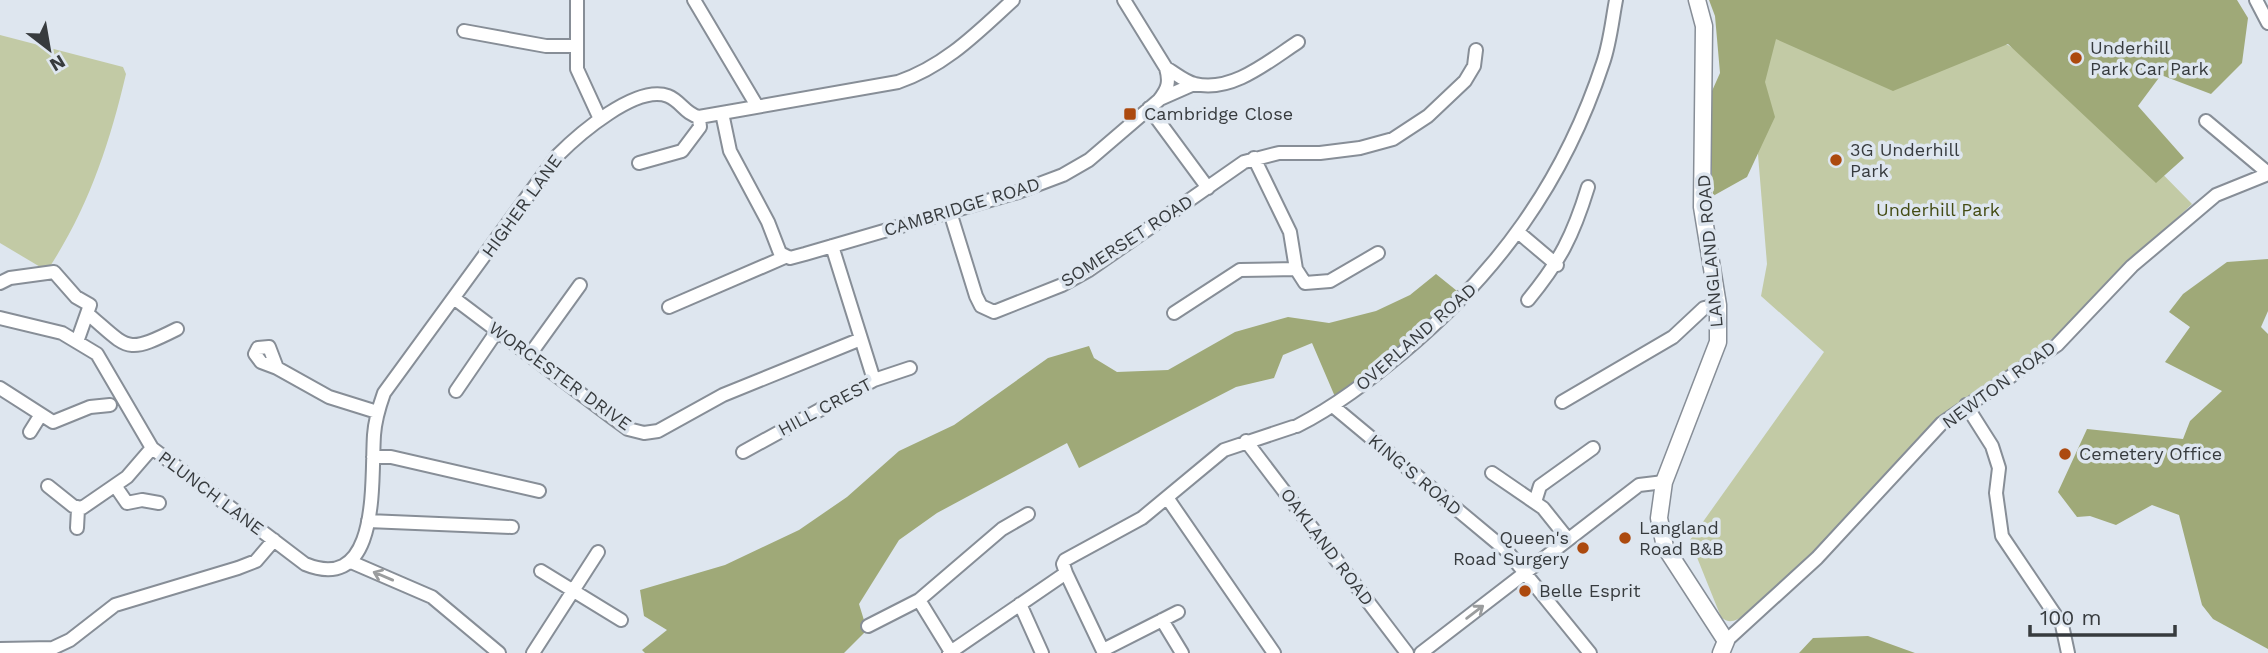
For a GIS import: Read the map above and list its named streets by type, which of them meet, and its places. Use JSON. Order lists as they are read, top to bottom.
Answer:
{
  "streets": {
    "main road": ["LANGLAND ROAD"],
    "street": [
      "HIGHER LANE",
      "CAMBRIDGE ROAD",
      "SOMERSET ROAD",
      "OVERLAND ROAD",
      "WORCESTER DRIVE",
      "NEWTON ROAD",
      "HILL CREST",
      "KING'S ROAD",
      "PLUNCH LANE",
      "OAKLAND ROAD"
    ]
  },
  "crossings": [
    ["HIGHER LANE", "WORCESTER DRIVE"],
    ["HIGHER LANE", "PLUNCH LANE"],
    ["CAMBRIDGE ROAD", "SOMERSET ROAD"],
    ["LANGLAND ROAD", "NEWTON ROAD"],
    ["OVERLAND ROAD", "KING'S ROAD"],
    ["OVERLAND ROAD", "OAKLAND ROAD"]
  ],
  "parks": ["Underhill Park"],
  "places": {
    "other": [
      "Underhill Park Car Park",
      "3G Underhill Park",
      "Cemetery Office",
      "Langland Road B&B",
      "Queen's Road Surgery",
      "Belle Esprit"
    ],
    "transit": ["Cambridge Close"]
  },
  "scale_bar": "100 m",
  "north": "bottom right"
}
